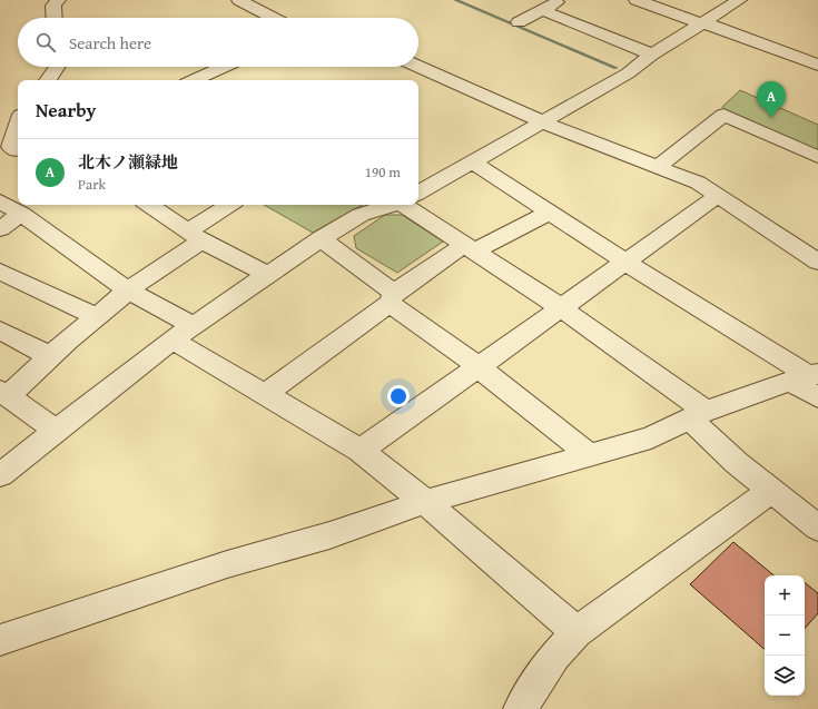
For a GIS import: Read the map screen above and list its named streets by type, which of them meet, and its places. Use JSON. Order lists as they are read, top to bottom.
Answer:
{
  "page": {
    "search": "Search here",
    "heading": "Nearby",
    "pins": "A",
    "list": [
      {
        "mark": "A",
        "name": "北木ノ瀬緑地",
        "note": "Park",
        "value": "190 m"
      }
    ],
    "map_buttons": ["+", "−"]
  }
}
